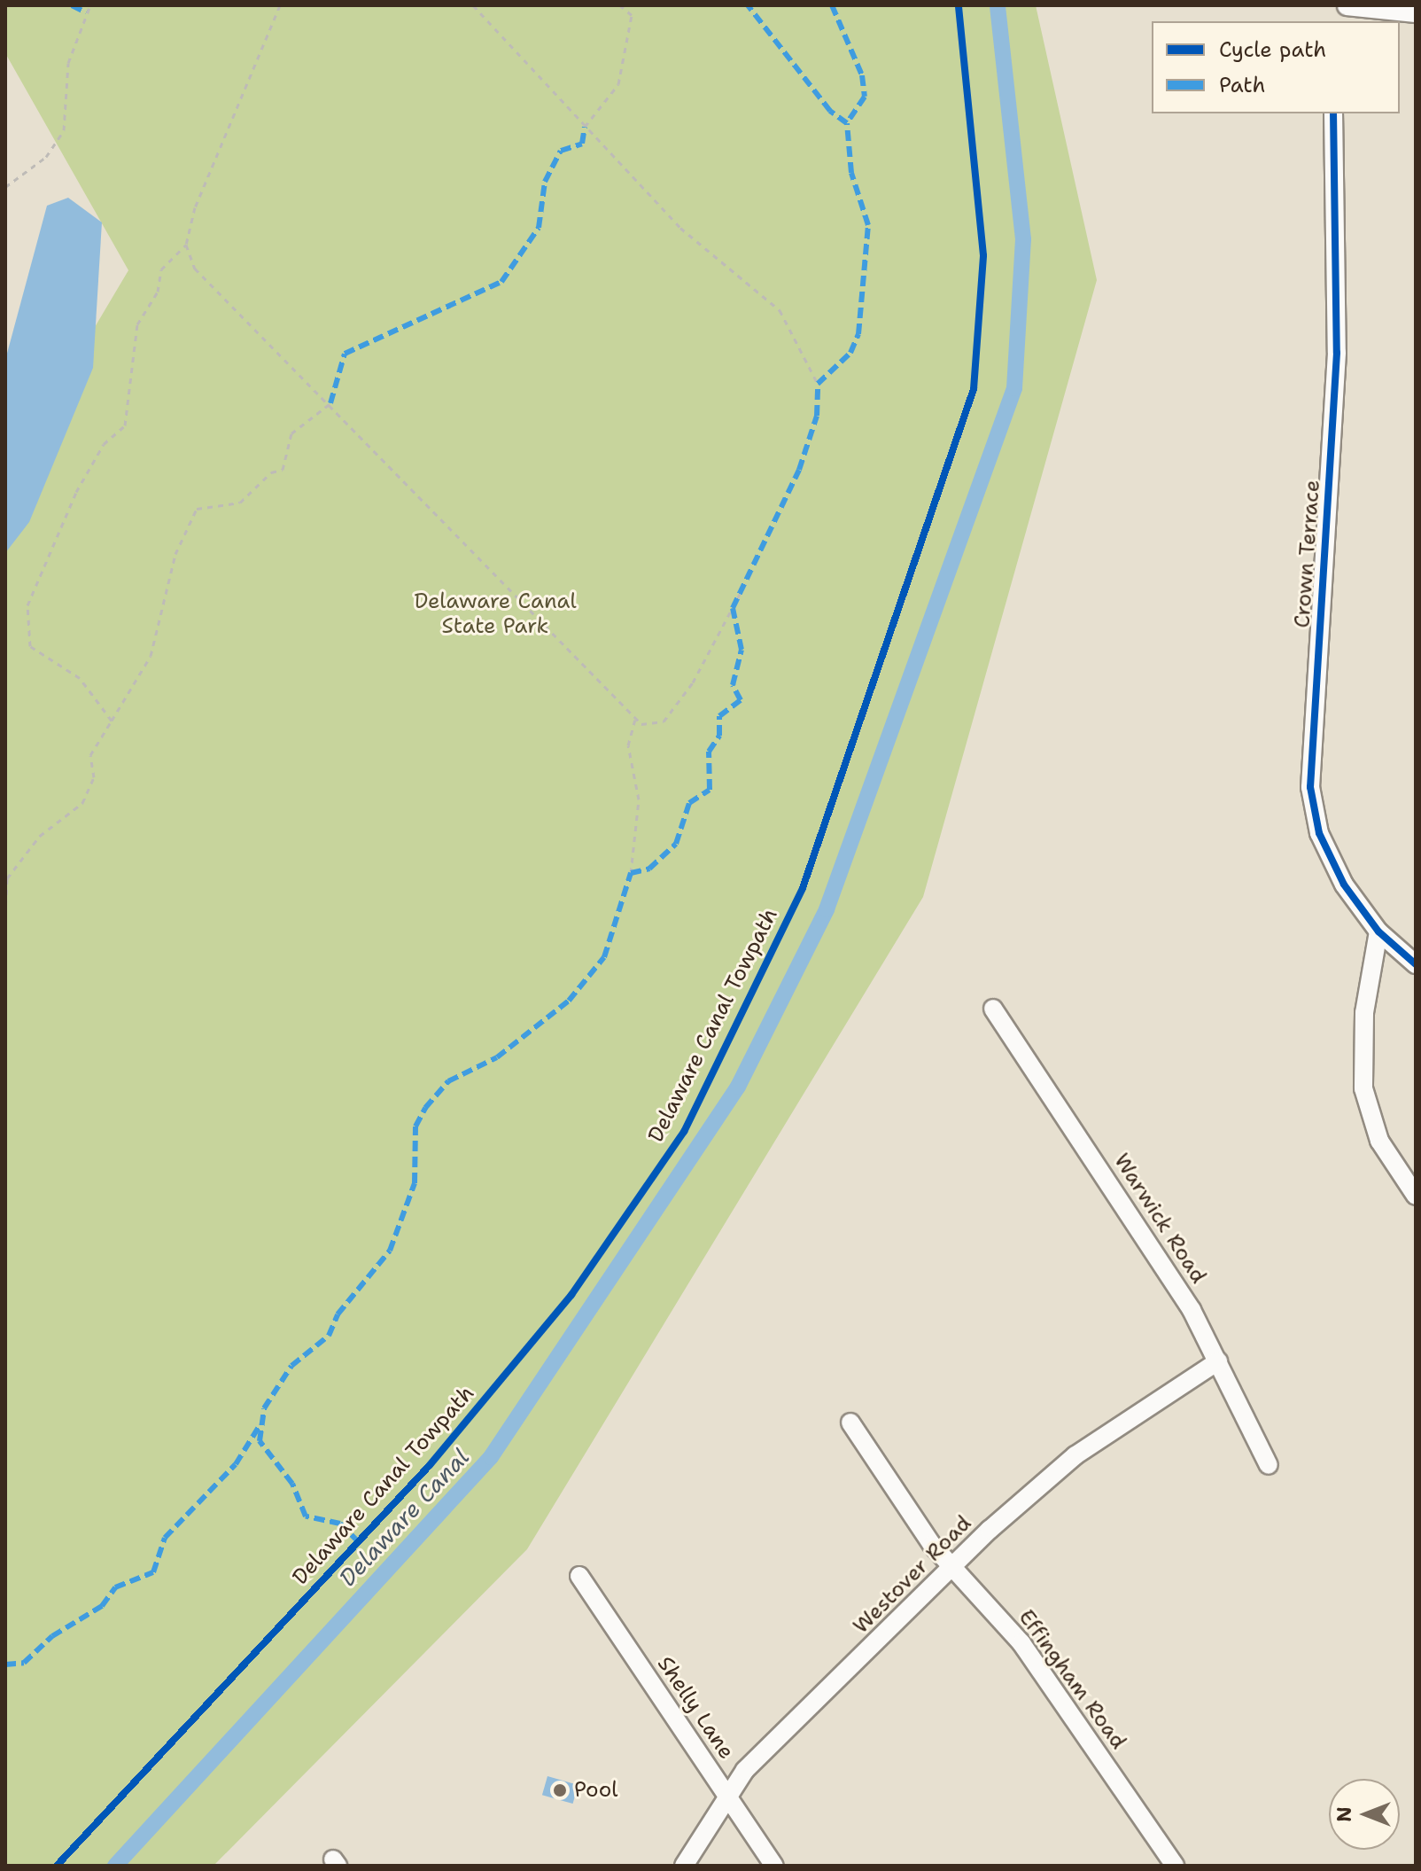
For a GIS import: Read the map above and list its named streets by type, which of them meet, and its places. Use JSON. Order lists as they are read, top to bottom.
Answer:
{
  "streets": {
    "street": [
      "Crown Terrace",
      "Warwick Road",
      "Westover Road",
      "Effingham Road",
      "Shelly Lane"
    ],
    "cycle path": ["Delaware Canal Towpath"]
  },
  "crossings": [
    ["Warwick Road", "Westover Road"],
    ["Westover Road", "Effingham Road"],
    ["Westover Road", "Shelly Lane"]
  ],
  "water": ["Delaware Canal"],
  "parks": ["Delaware Canal State Park"],
  "places": ["Pool"],
  "legend": ["Cycle path", "Path"],
  "north": "left"
}
